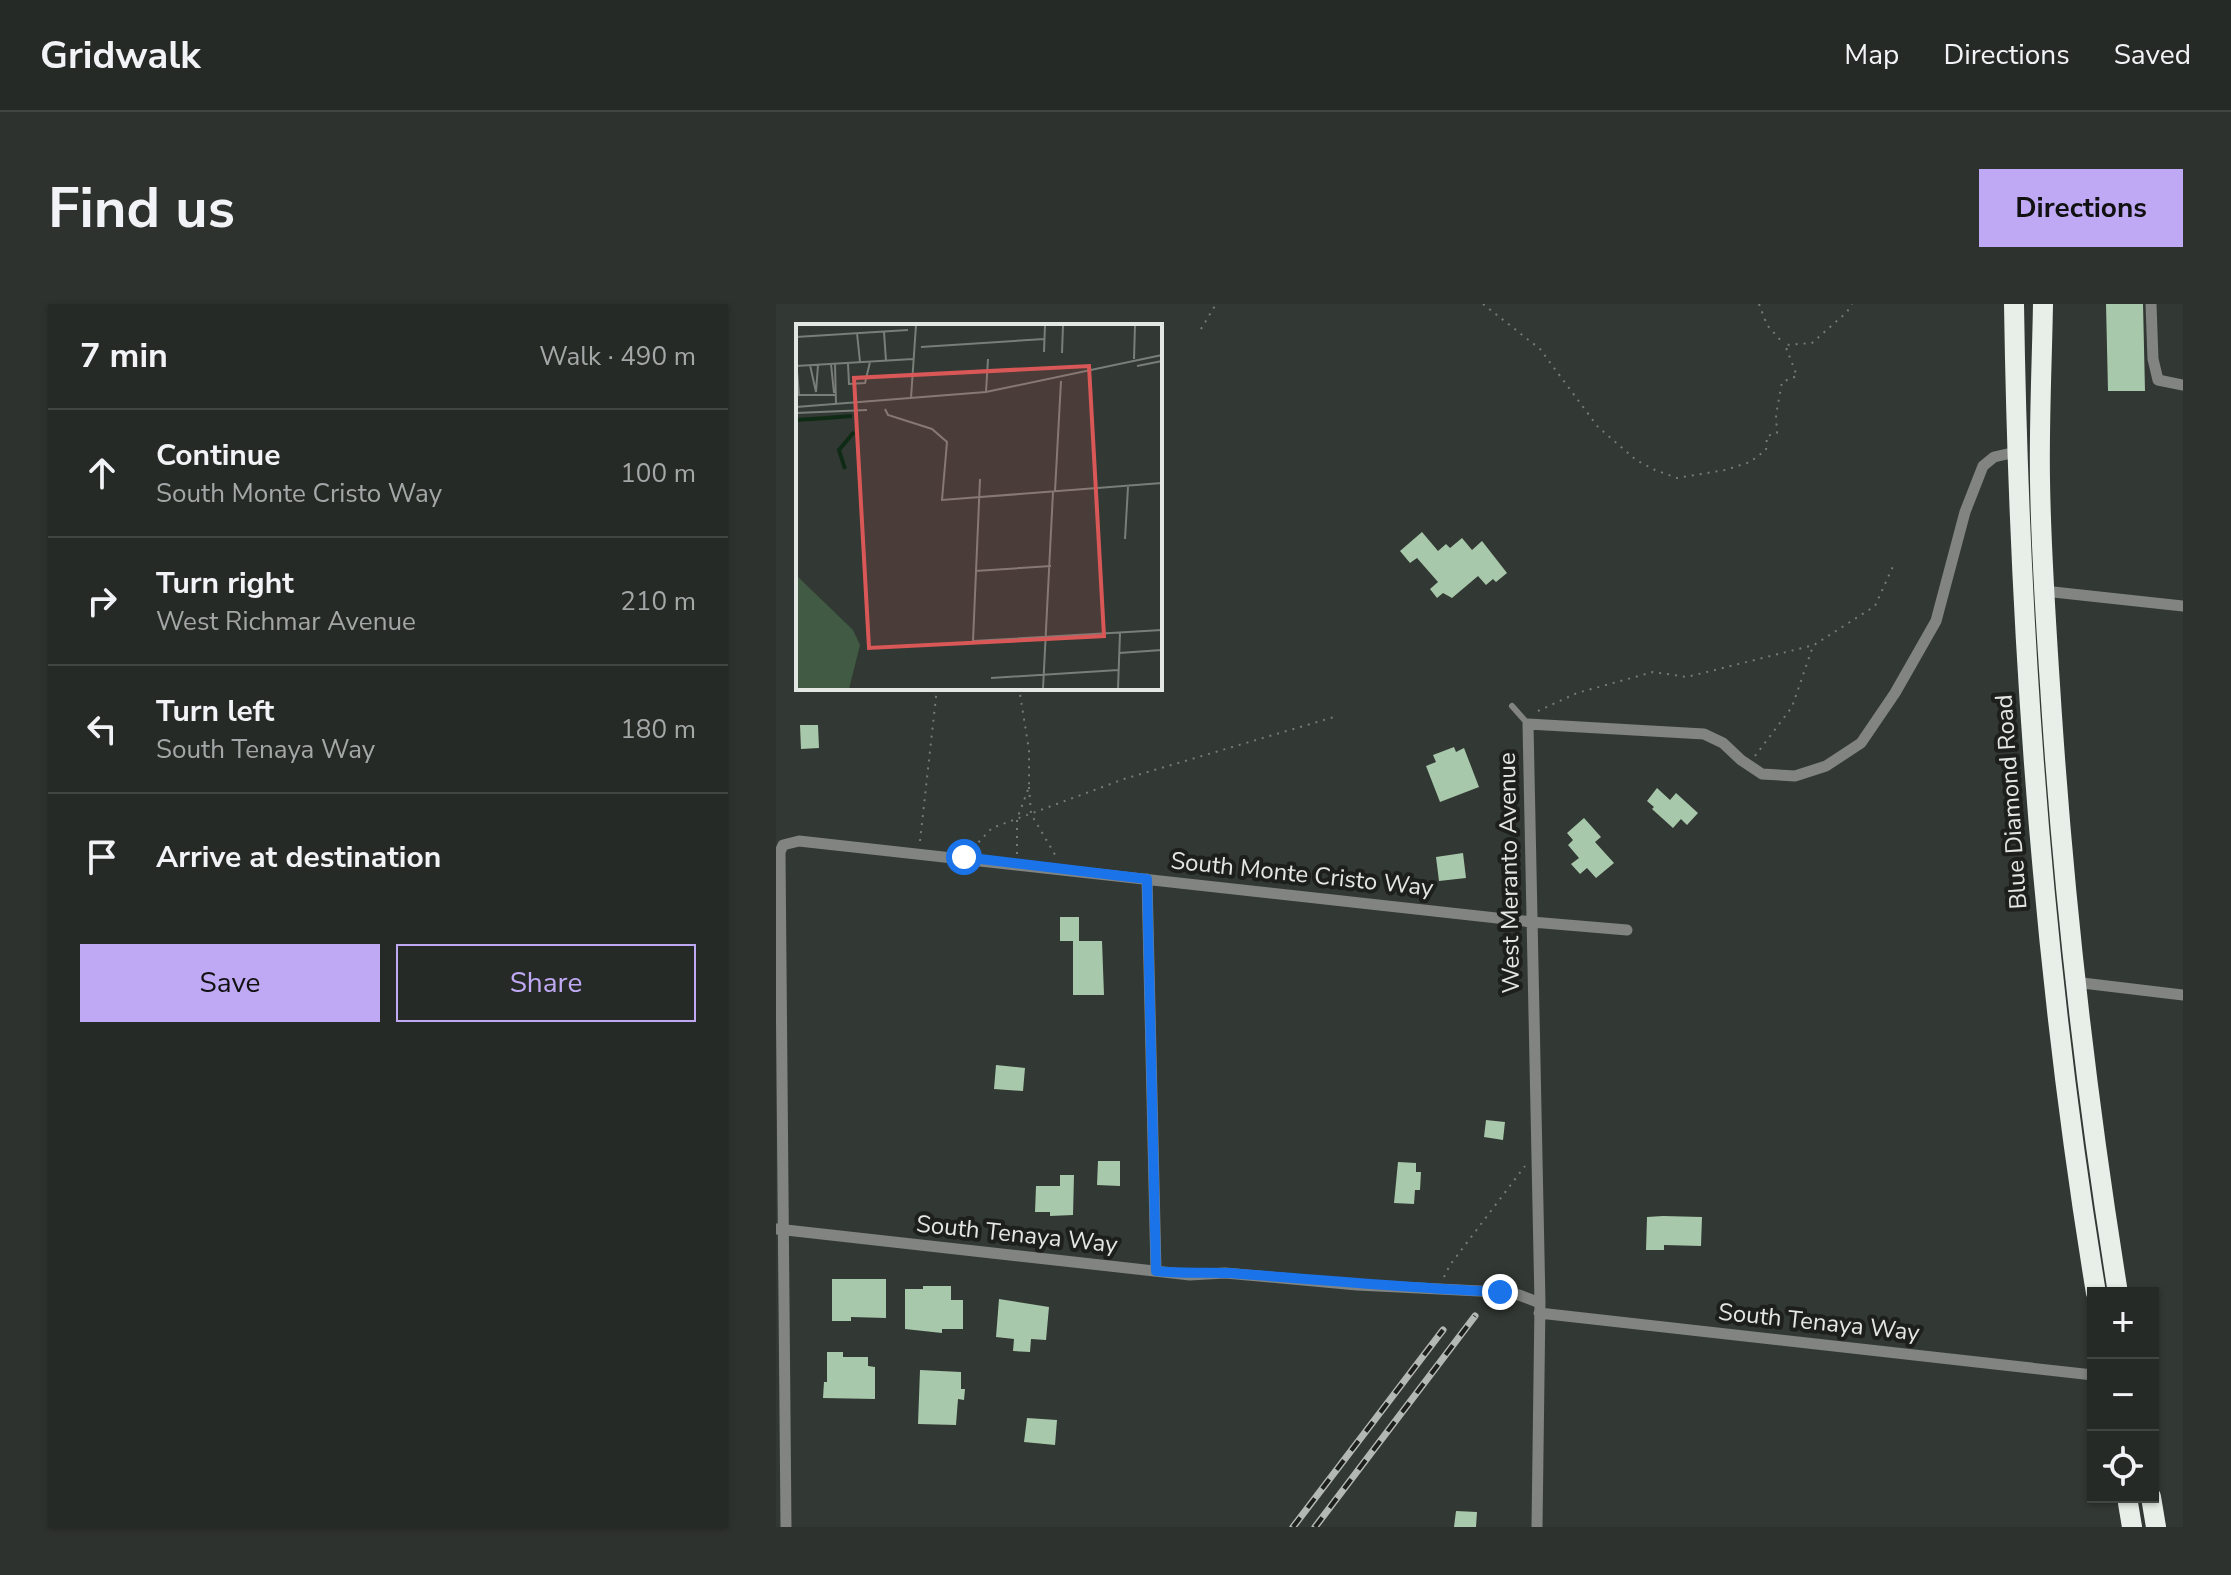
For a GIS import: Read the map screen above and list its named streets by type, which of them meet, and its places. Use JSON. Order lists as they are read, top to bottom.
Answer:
{
  "streets": {
    "highway": ["Blue Diamond Road"],
    "street": ["West Meranto Avenue", "South Monte Cristo Way", "South Tenaya Way"]
  },
  "crossings": [
    ["Blue Diamond Road", "West Meranto Avenue"],
    ["West Meranto Avenue", "South Monte Cristo Way"],
    ["West Meranto Avenue", "South Tenaya Way"],
    ["South Monte Cristo Way", "South Tenaya Way"]
  ],
  "page": {
    "header": "Gridwalk",
    "nav": ["Map", "Directions", "Saved"],
    "buttons": [
      "Directions",
      ["Save", "Share"]
    ],
    "title": "Find us",
    "heading": ["7 min", "Walk · 490 m"],
    "list": [
      ["Continue", "South Monte Cristo Way", "100 m"],
      ["Turn right", "West Richmar Avenue", "210 m"],
      ["Turn left", "South Tenaya Way", "180 m"],
      "Arrive at destination"
    ],
    "map_buttons": ["+", "−"]
  }
}
